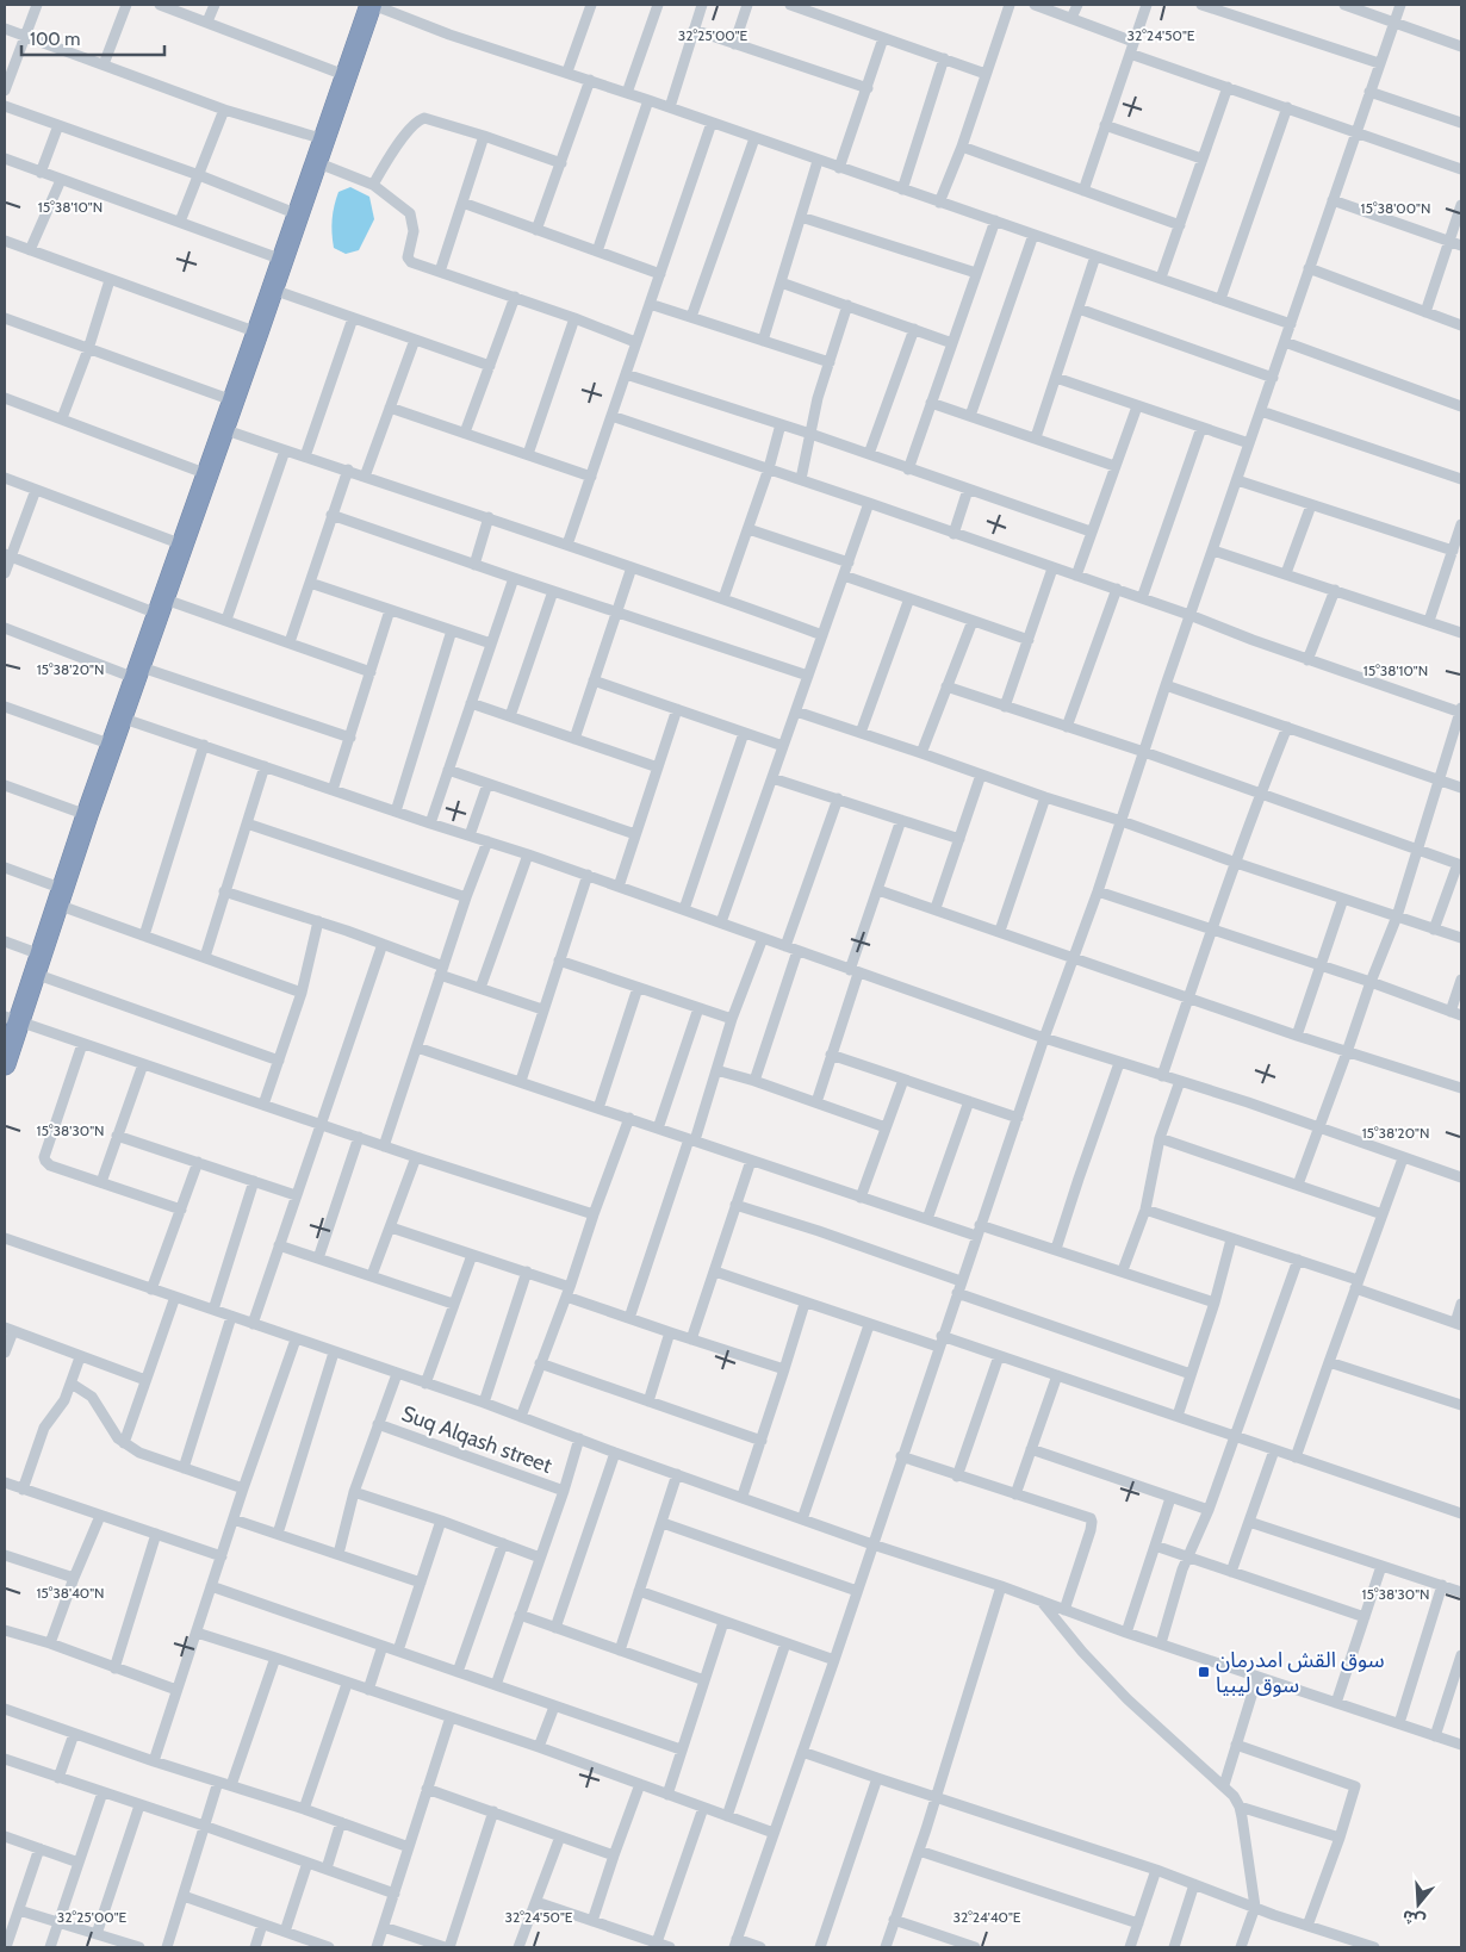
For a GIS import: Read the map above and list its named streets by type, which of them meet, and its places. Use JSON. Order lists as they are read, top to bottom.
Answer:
{
  "streets": {
    "street": ["Suq Alqash street"]
  },
  "places": {
    "transit": ["سوق القش امدرمان سوق ليبيا"]
  },
  "scale_bar": "100 m",
  "north": "bottom",
  "coordinates": [
    "32°25'00\"E",
    "32°24'50\"E",
    "15°38'10\"N",
    "15°38'00\"N",
    "15°38'20\"N",
    "15°38'30\"N",
    "15°38'40\"N",
    "32°24'40\"E"
  ]
}
